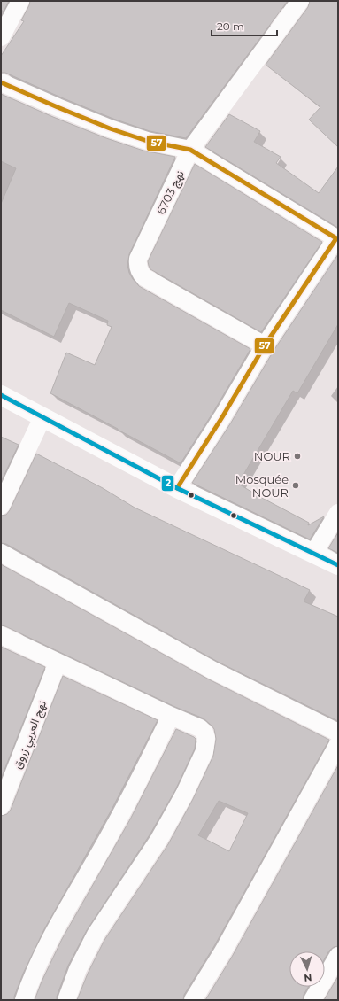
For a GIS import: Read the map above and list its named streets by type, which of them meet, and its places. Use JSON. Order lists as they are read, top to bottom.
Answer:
{
  "streets": {
    "street": ["نهج 6703", "نهج العربي زروق"]
  },
  "places": ["NOUR", "Mosquée NOUR"],
  "lines": ["transit line 57", "transit line 2"],
  "scale_bar": "20 m",
  "north": "bottom"
}
